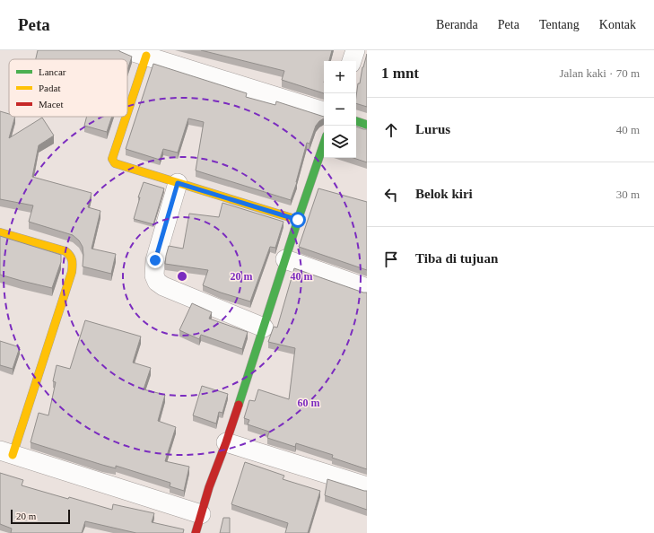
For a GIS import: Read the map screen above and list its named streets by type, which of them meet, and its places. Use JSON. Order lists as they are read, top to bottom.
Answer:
{
  "legend": ["Lancar", "Padat", "Macet"],
  "scale_bar": "20 m",
  "page": {
    "header": "Peta",
    "nav": [
      "Beranda",
      "Peta",
      "Tentang",
      "Kontak"
    ],
    "heading": ["1 mnt", "Jalan kaki · 70 m"],
    "map_buttons": ["+", "−"],
    "list": [
      ["Lurus", "40 m"],
      ["Belok kiri", "30 m"],
      "Tiba di tujuan"
    ],
    "scale": "20 m"
  },
  "rings": ["20 m", "40 m", "60 m"]
}
